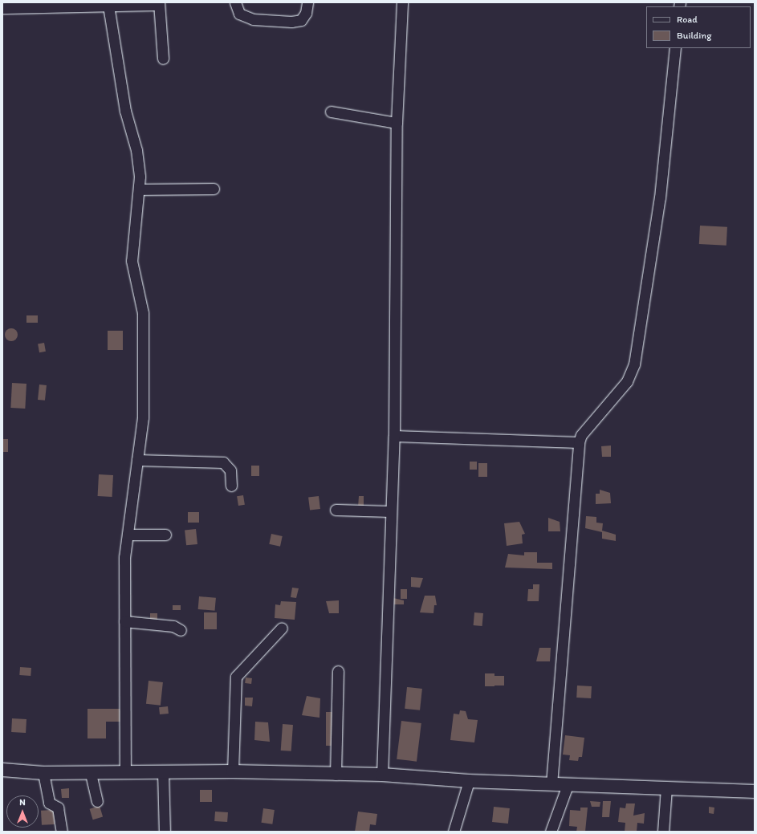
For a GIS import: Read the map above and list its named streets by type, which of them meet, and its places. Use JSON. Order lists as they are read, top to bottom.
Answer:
{
  "legend": ["Road", "Building"],
  "north": "top"
}
